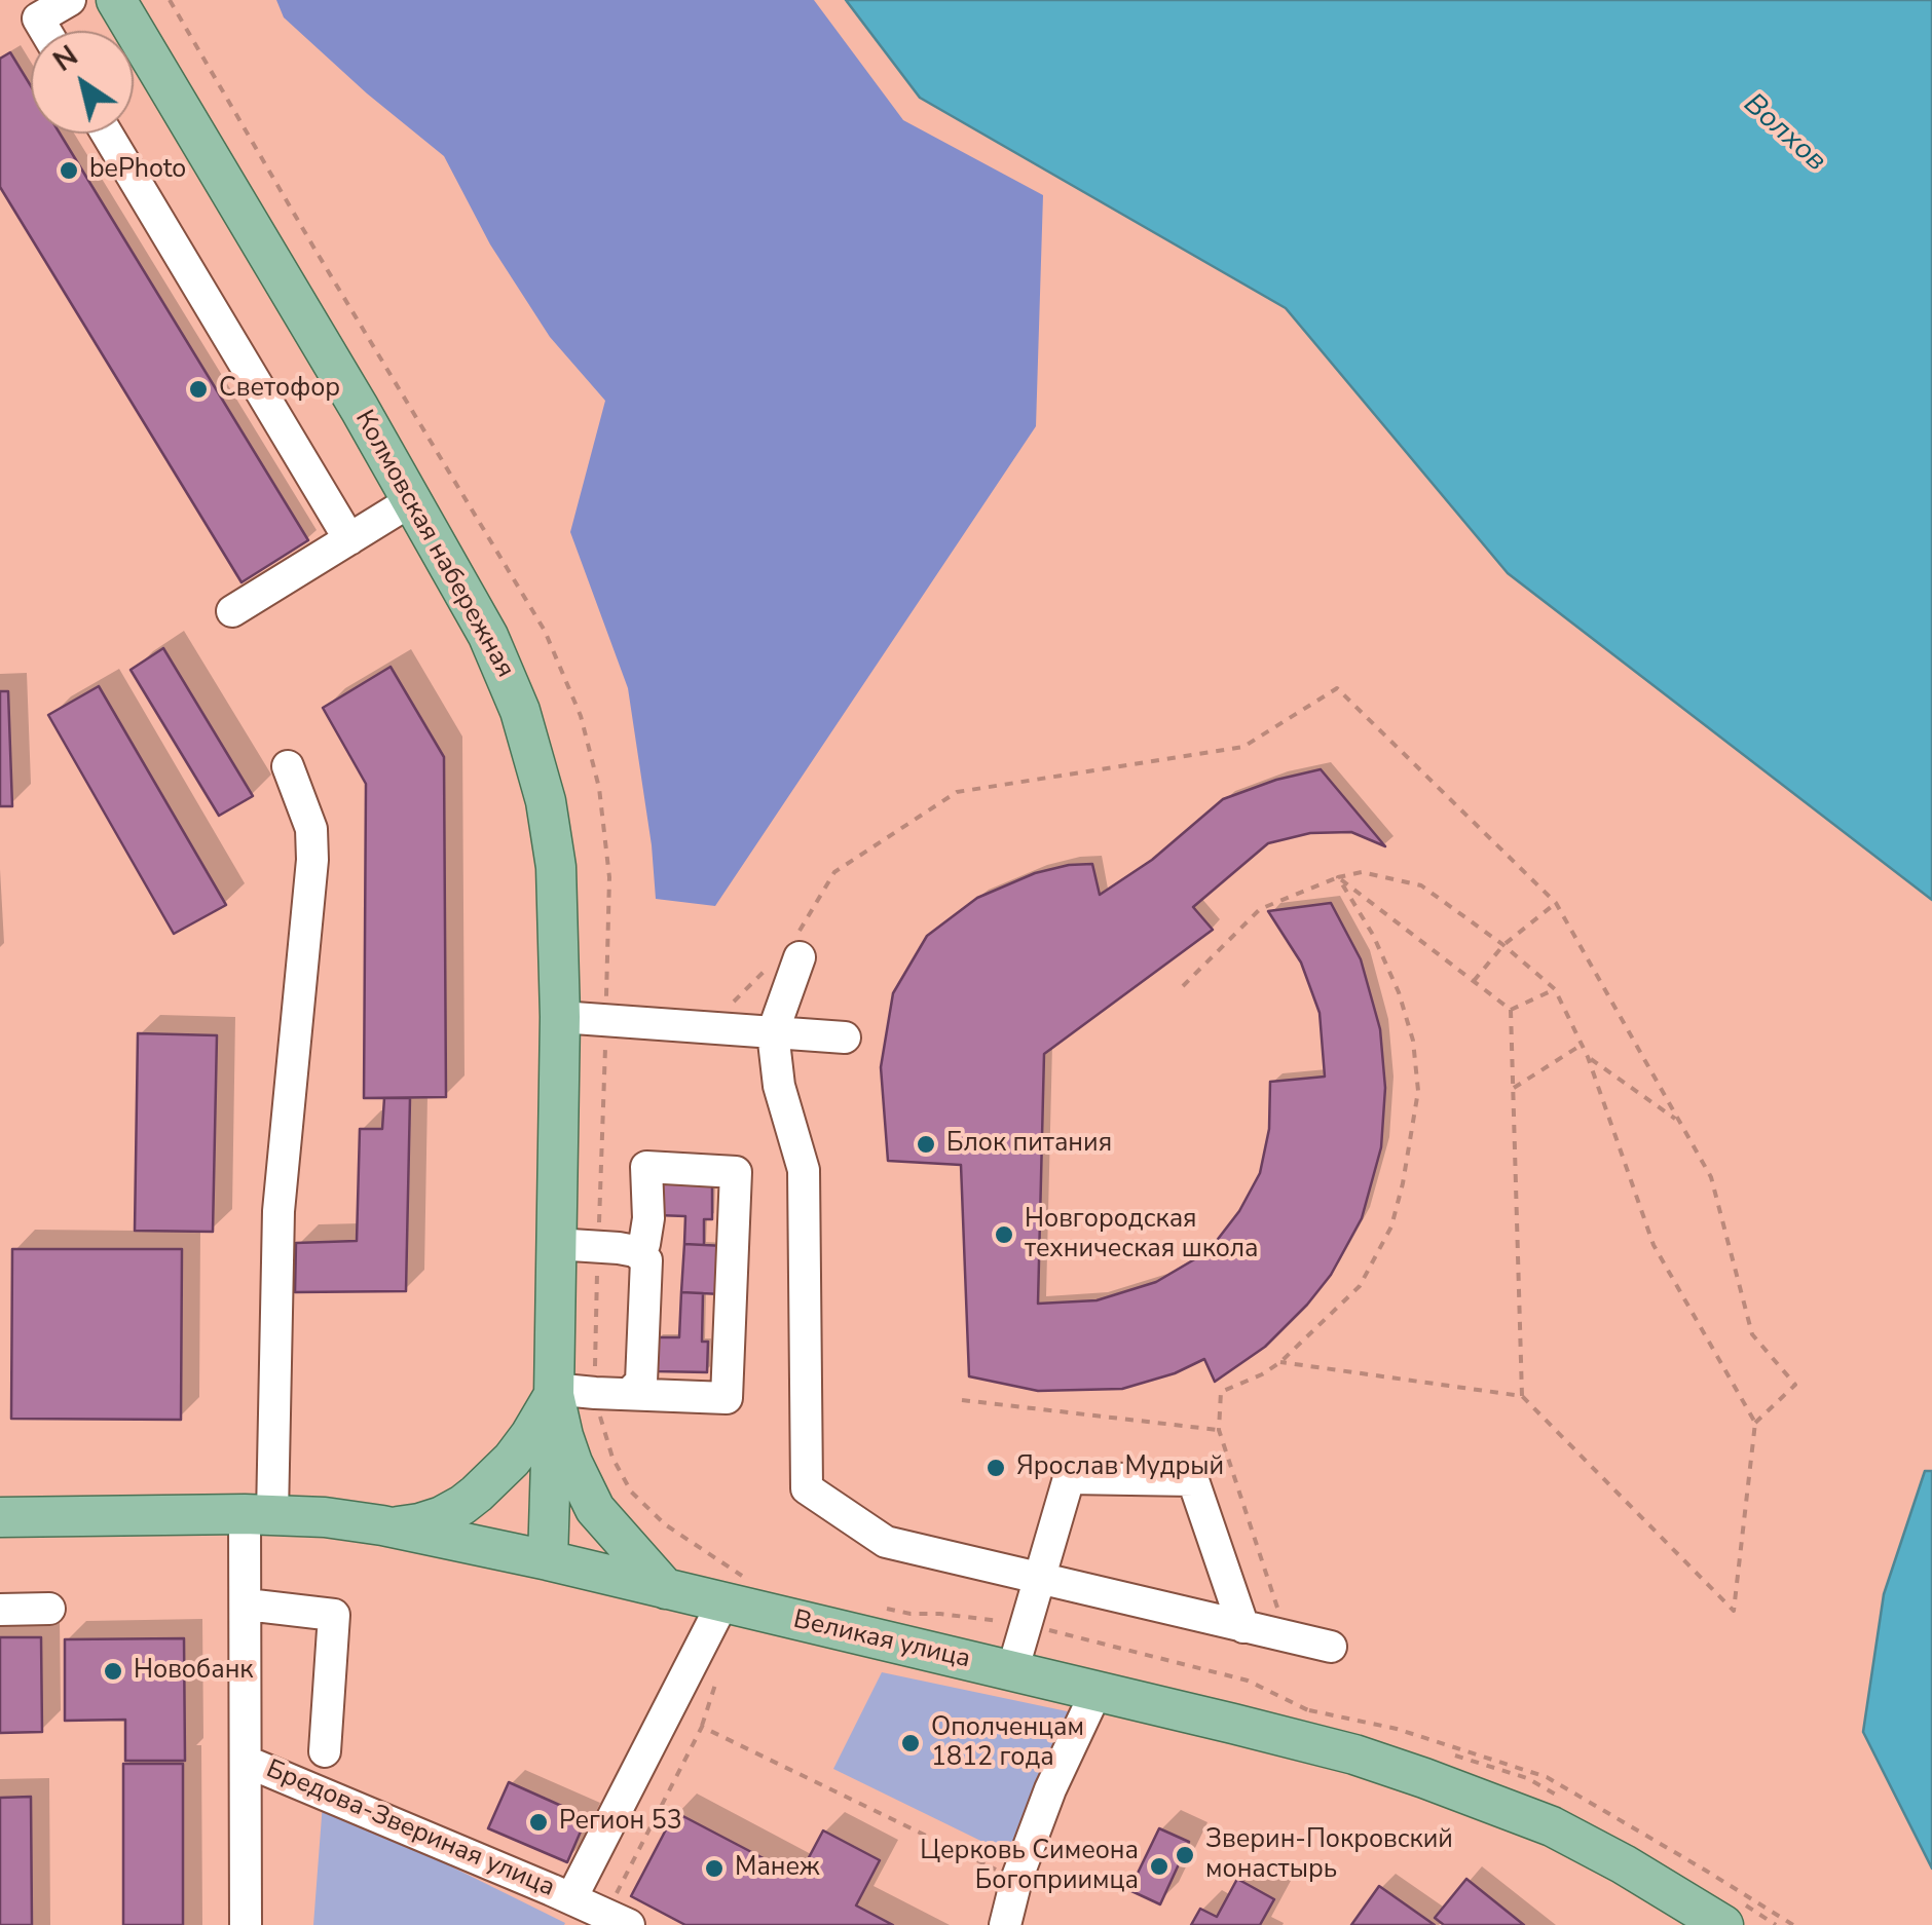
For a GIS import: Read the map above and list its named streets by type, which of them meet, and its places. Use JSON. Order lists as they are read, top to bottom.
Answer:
{
  "streets": {
    "main road": ["Колмовская набережная", "Великая улица"],
    "street": ["Бредова-Звериная улица"]
  },
  "crossings": [
    ["Колмовская набережная", "Великая улица"]
  ],
  "water": ["Волхов"],
  "places": [
    "bePhoto",
    "Светофор",
    "Блок питания",
    "Новгородская техническая школа",
    "Ярослав Мудрый",
    "Новобанк",
    "Ополченцам 1812 года",
    "Регион 53",
    "Зверин-Покровский монастырь",
    "Церковь Симеона Богоприимца",
    "Манеж"
  ],
  "north": "top left"
}
